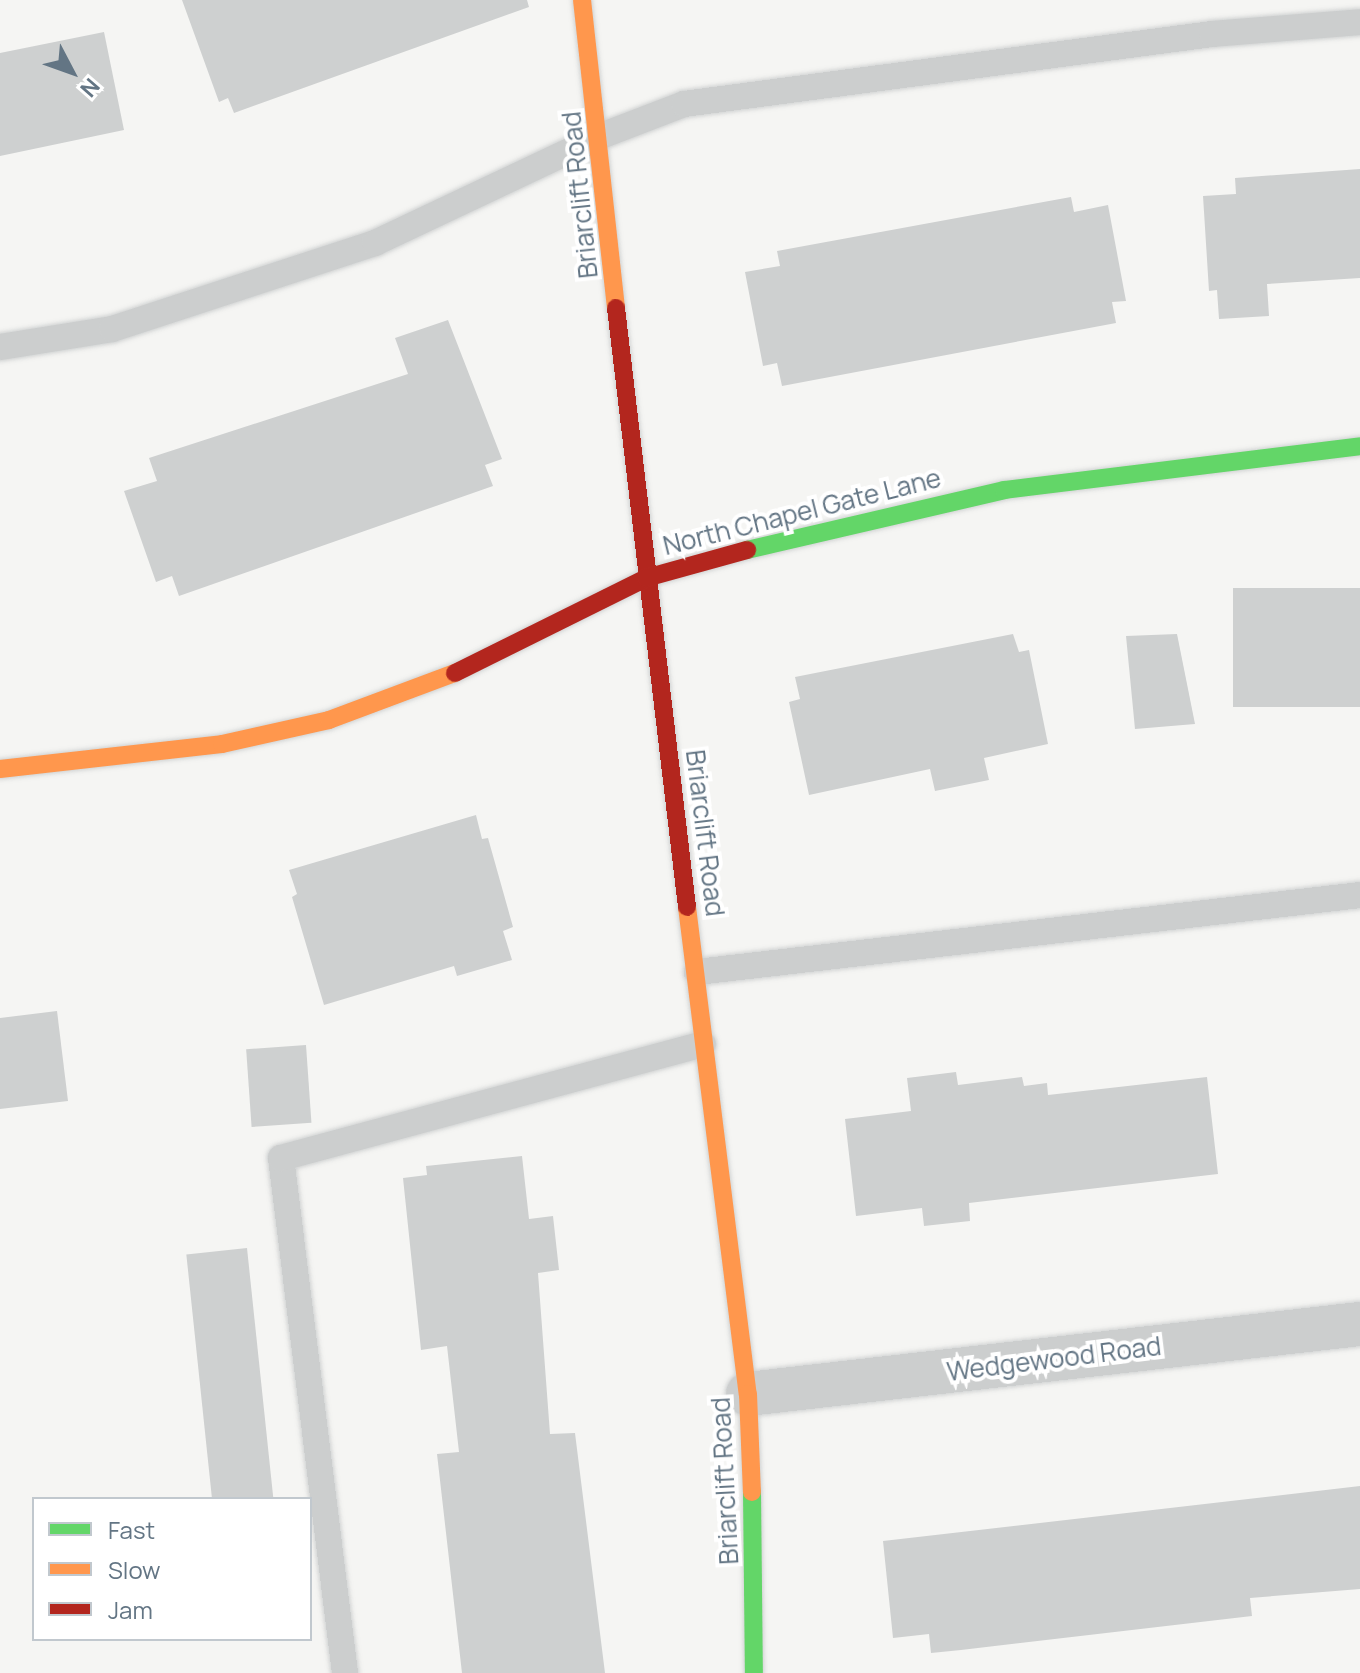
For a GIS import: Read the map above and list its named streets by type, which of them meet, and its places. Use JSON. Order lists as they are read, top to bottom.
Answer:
{
  "streets": {
    "street": ["Briarclift Road", "North Chapel Gate Lane", "Wedgewood Road"]
  },
  "crossings": [
    ["Briarclift Road", "North Chapel Gate Lane"],
    ["Briarclift Road", "Wedgewood Road"]
  ],
  "legend": ["Fast", "Slow", "Jam"],
  "north": "bottom right"
}
